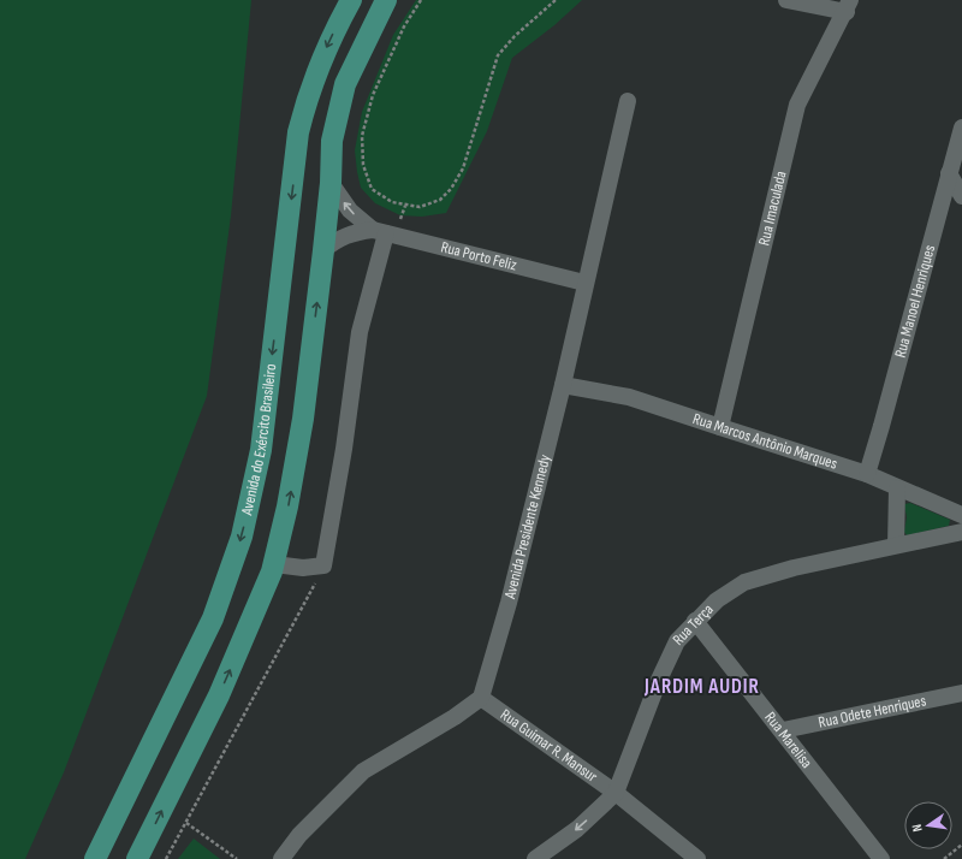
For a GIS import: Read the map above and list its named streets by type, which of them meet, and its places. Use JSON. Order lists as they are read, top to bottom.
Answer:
{
  "streets": {
    "main road": ["Avenida do Exército Brasileiro"],
    "street": [
      "Rua Imaculada",
      "Rua Porto Feliz",
      "Rua Manoel Henriques",
      "Rua Marcos Antônio Marques",
      "Avenida Presidente Kennedy",
      "Rua Terça",
      "Rua Odete Henriques",
      "Rua Marelisa",
      "Rua Guimar R. Mansur"
    ]
  },
  "crossings": [
    ["Rua Imaculada", "Rua Marcos Antônio Marques"],
    ["Rua Porto Feliz", "Avenida Presidente Kennedy"],
    ["Rua Manoel Henriques", "Rua Marcos Antônio Marques"],
    ["Rua Marcos Antônio Marques", "Avenida Presidente Kennedy"],
    ["Avenida Presidente Kennedy", "Rua Guimar R. Mansur"],
    ["Rua Terça", "Rua Marelisa"],
    ["Rua Terça", "Rua Guimar R. Mansur"],
    ["Rua Odete Henriques", "Rua Marelisa"]
  ],
  "districts": ["JARDIM AUDIR"],
  "north": "left"
}
